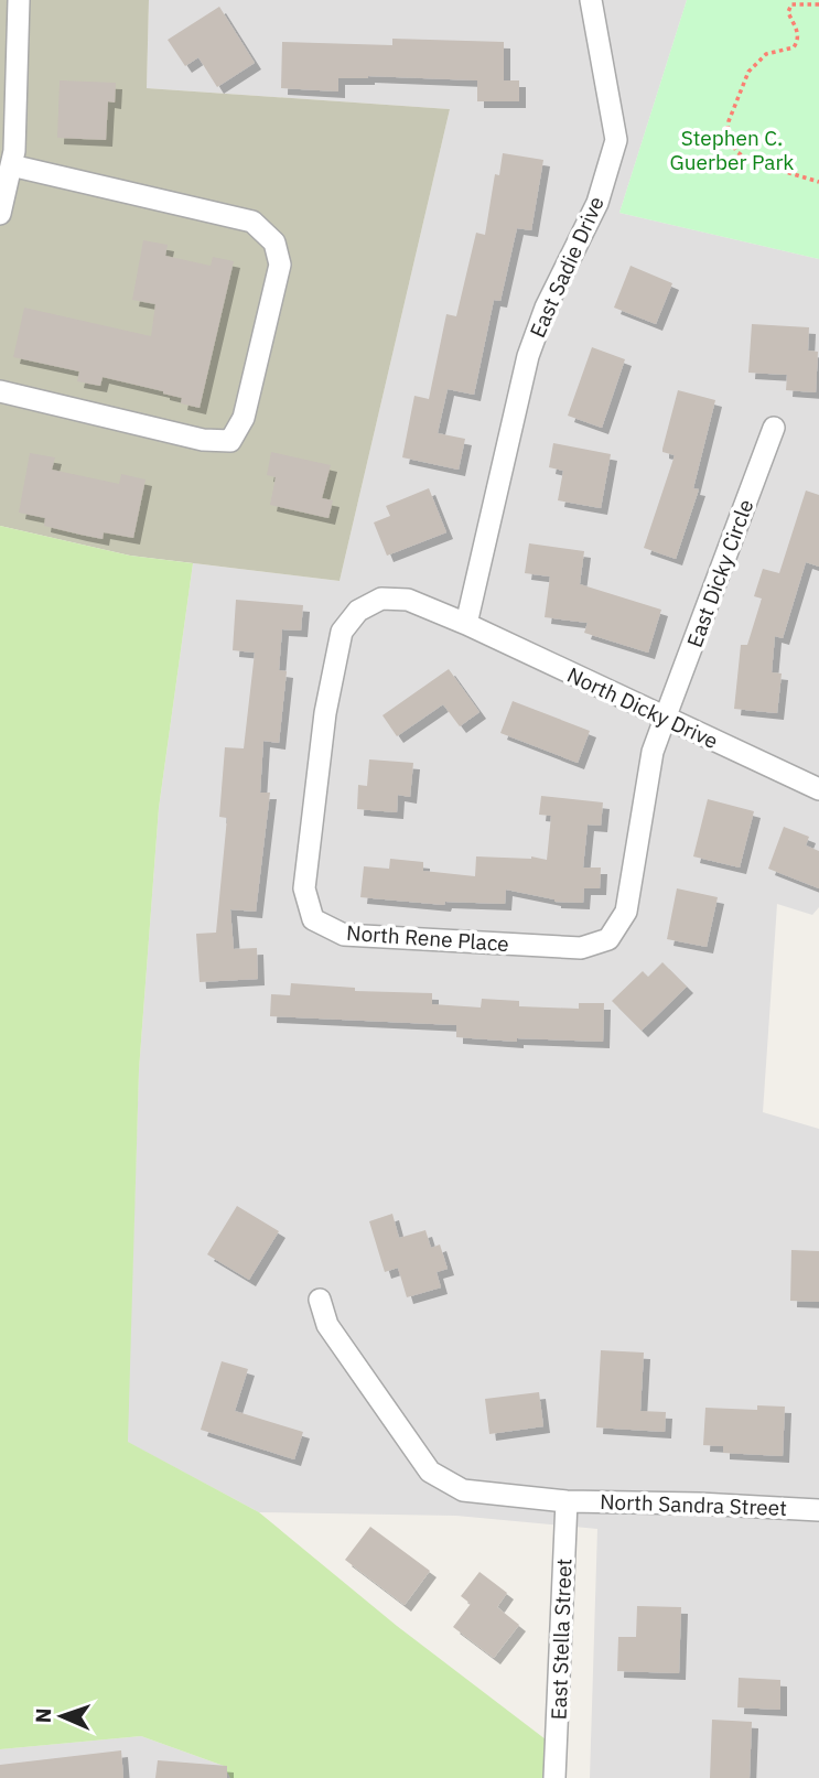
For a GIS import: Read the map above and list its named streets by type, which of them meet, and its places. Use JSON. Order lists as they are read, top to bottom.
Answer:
{
  "streets": {
    "street": [
      "East Sadie Drive",
      "East Dicky Circle",
      "North Dicky Drive",
      "North Rene Place",
      "North Sandra Street",
      "East Stella Street"
    ]
  },
  "crossings": [
    ["East Sadie Drive", "North Dicky Drive"],
    ["East Sadie Drive", "North Rene Place"],
    ["East Dicky Circle", "North Dicky Drive"],
    ["East Dicky Circle", "North Rene Place"],
    ["North Dicky Drive", "North Rene Place"],
    ["North Sandra Street", "East Stella Street"]
  ],
  "parks": ["Stephen C. Guerber Park"],
  "north": "left"
}
